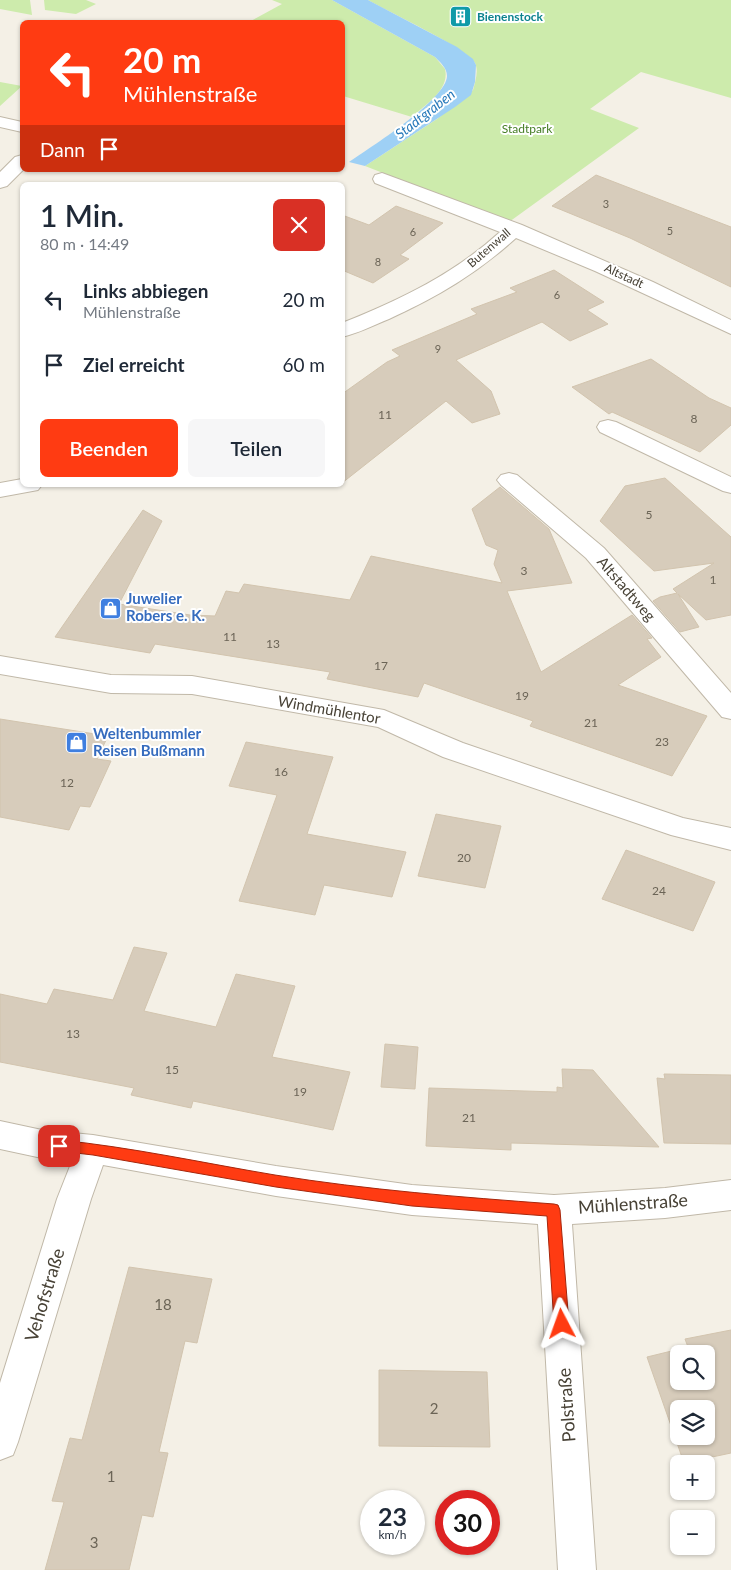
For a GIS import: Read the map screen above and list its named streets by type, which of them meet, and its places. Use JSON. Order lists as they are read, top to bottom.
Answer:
{
  "streets": {
    "street": [
      "Butenwall",
      "Altstadt",
      "Altstadtweg",
      "Windmühlentor",
      "Mühlenstraße",
      "Vehofstraße",
      "Polstraße"
    ]
  },
  "crossings": [
    ["Butenwall", "Altstadt"],
    ["Mühlenstraße", "Vehofstraße"],
    ["Mühlenstraße", "Polstraße"]
  ],
  "water": ["Stadtgraben"],
  "parks": ["Stadtpark"],
  "places": {
    "building": ["Bienenstock"],
    "shop": ["Juwelier Robers e. K.", "Weltenbummler Reisen Bußmann"]
  },
  "house_numbers": [
    "3",
    "5",
    "6",
    "8",
    "6",
    "9",
    "11",
    "8",
    "5",
    "3",
    "1",
    "11",
    "13",
    "17",
    "19",
    "21",
    "23",
    "16",
    "12",
    "20",
    "24",
    "13",
    "15",
    "19",
    "21",
    "18",
    "2",
    "1",
    "3"
  ],
  "page": {
    "turn": ["20 m", "Mühlenstraße"],
    "then": "Dann",
    "heading": ["1 Min.", "80 m · 14:49"],
    "list": [
      {
        "name": "Links abbiegen",
        "note": "Mühlenstraße",
        "value": "20 m"
      },
      {
        "name": "Ziel erreicht",
        "value": "60 m"
      }
    ],
    "buttons": ["Beenden", "Teilen"],
    "map_buttons": ["+", "−"],
    "speed": "23 km/h",
    "limit": "30"
  }
}
